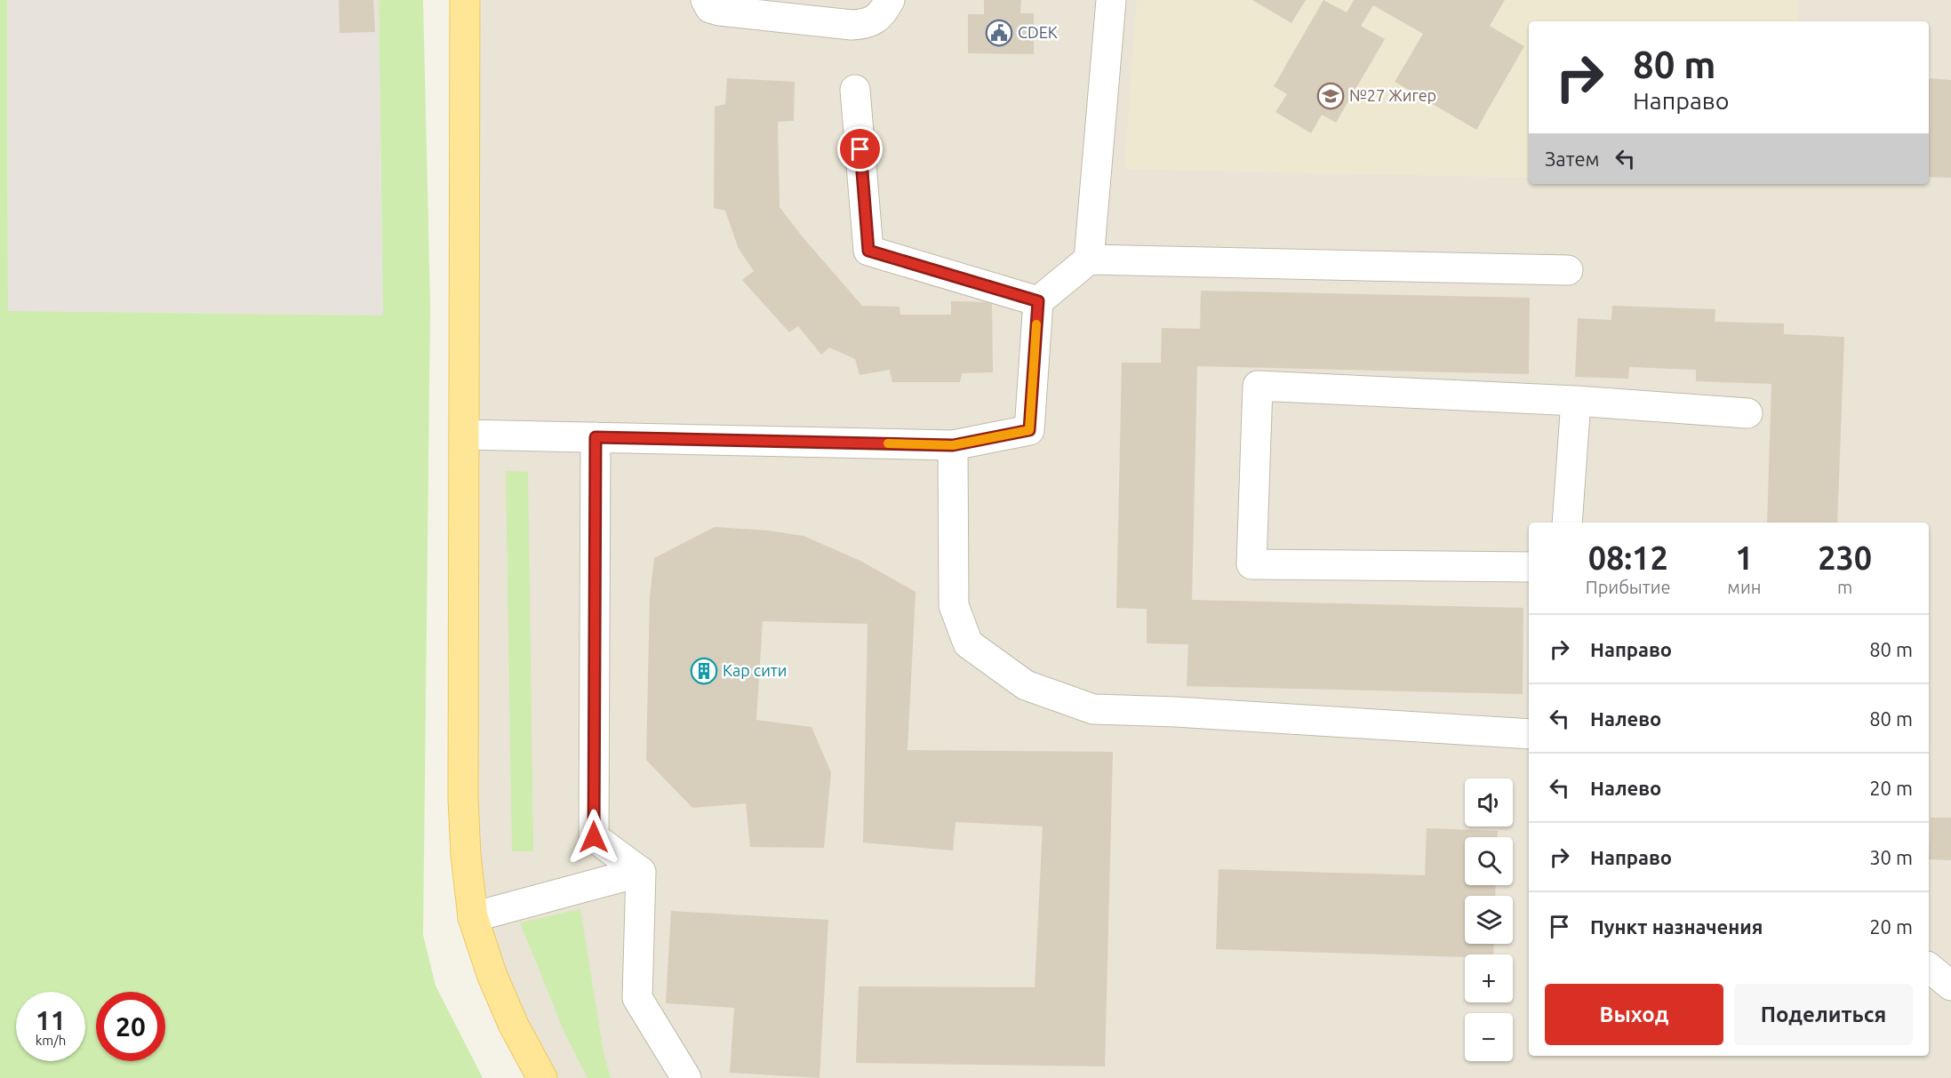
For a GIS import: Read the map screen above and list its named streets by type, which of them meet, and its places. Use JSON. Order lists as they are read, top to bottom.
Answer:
{
  "places": {
    "public building": ["CDEK"],
    "school or university": ["№27 Жигер"],
    "building": ["Кар сити"]
  },
  "page": {
    "turn": ["80 m", "Направо"],
    "then": "Затем",
    "eta": [
      "08:12",
      "Прибытие",
      "1",
      "мин",
      "230",
      "m"
    ],
    "list": [
      {
        "name": "Направо",
        "value": "80 m"
      },
      {
        "name": "Налево",
        "value": "80 m"
      },
      {
        "name": "Налево",
        "value": "20 m"
      },
      {
        "name": "Направо",
        "value": "30 m"
      },
      {
        "name": "Пункт назначения",
        "value": "20 m"
      }
    ],
    "map_buttons": ["+", "−"],
    "buttons": ["Выход", "Поделиться"],
    "speed": "11 km/h",
    "limit": "20"
  }
}
